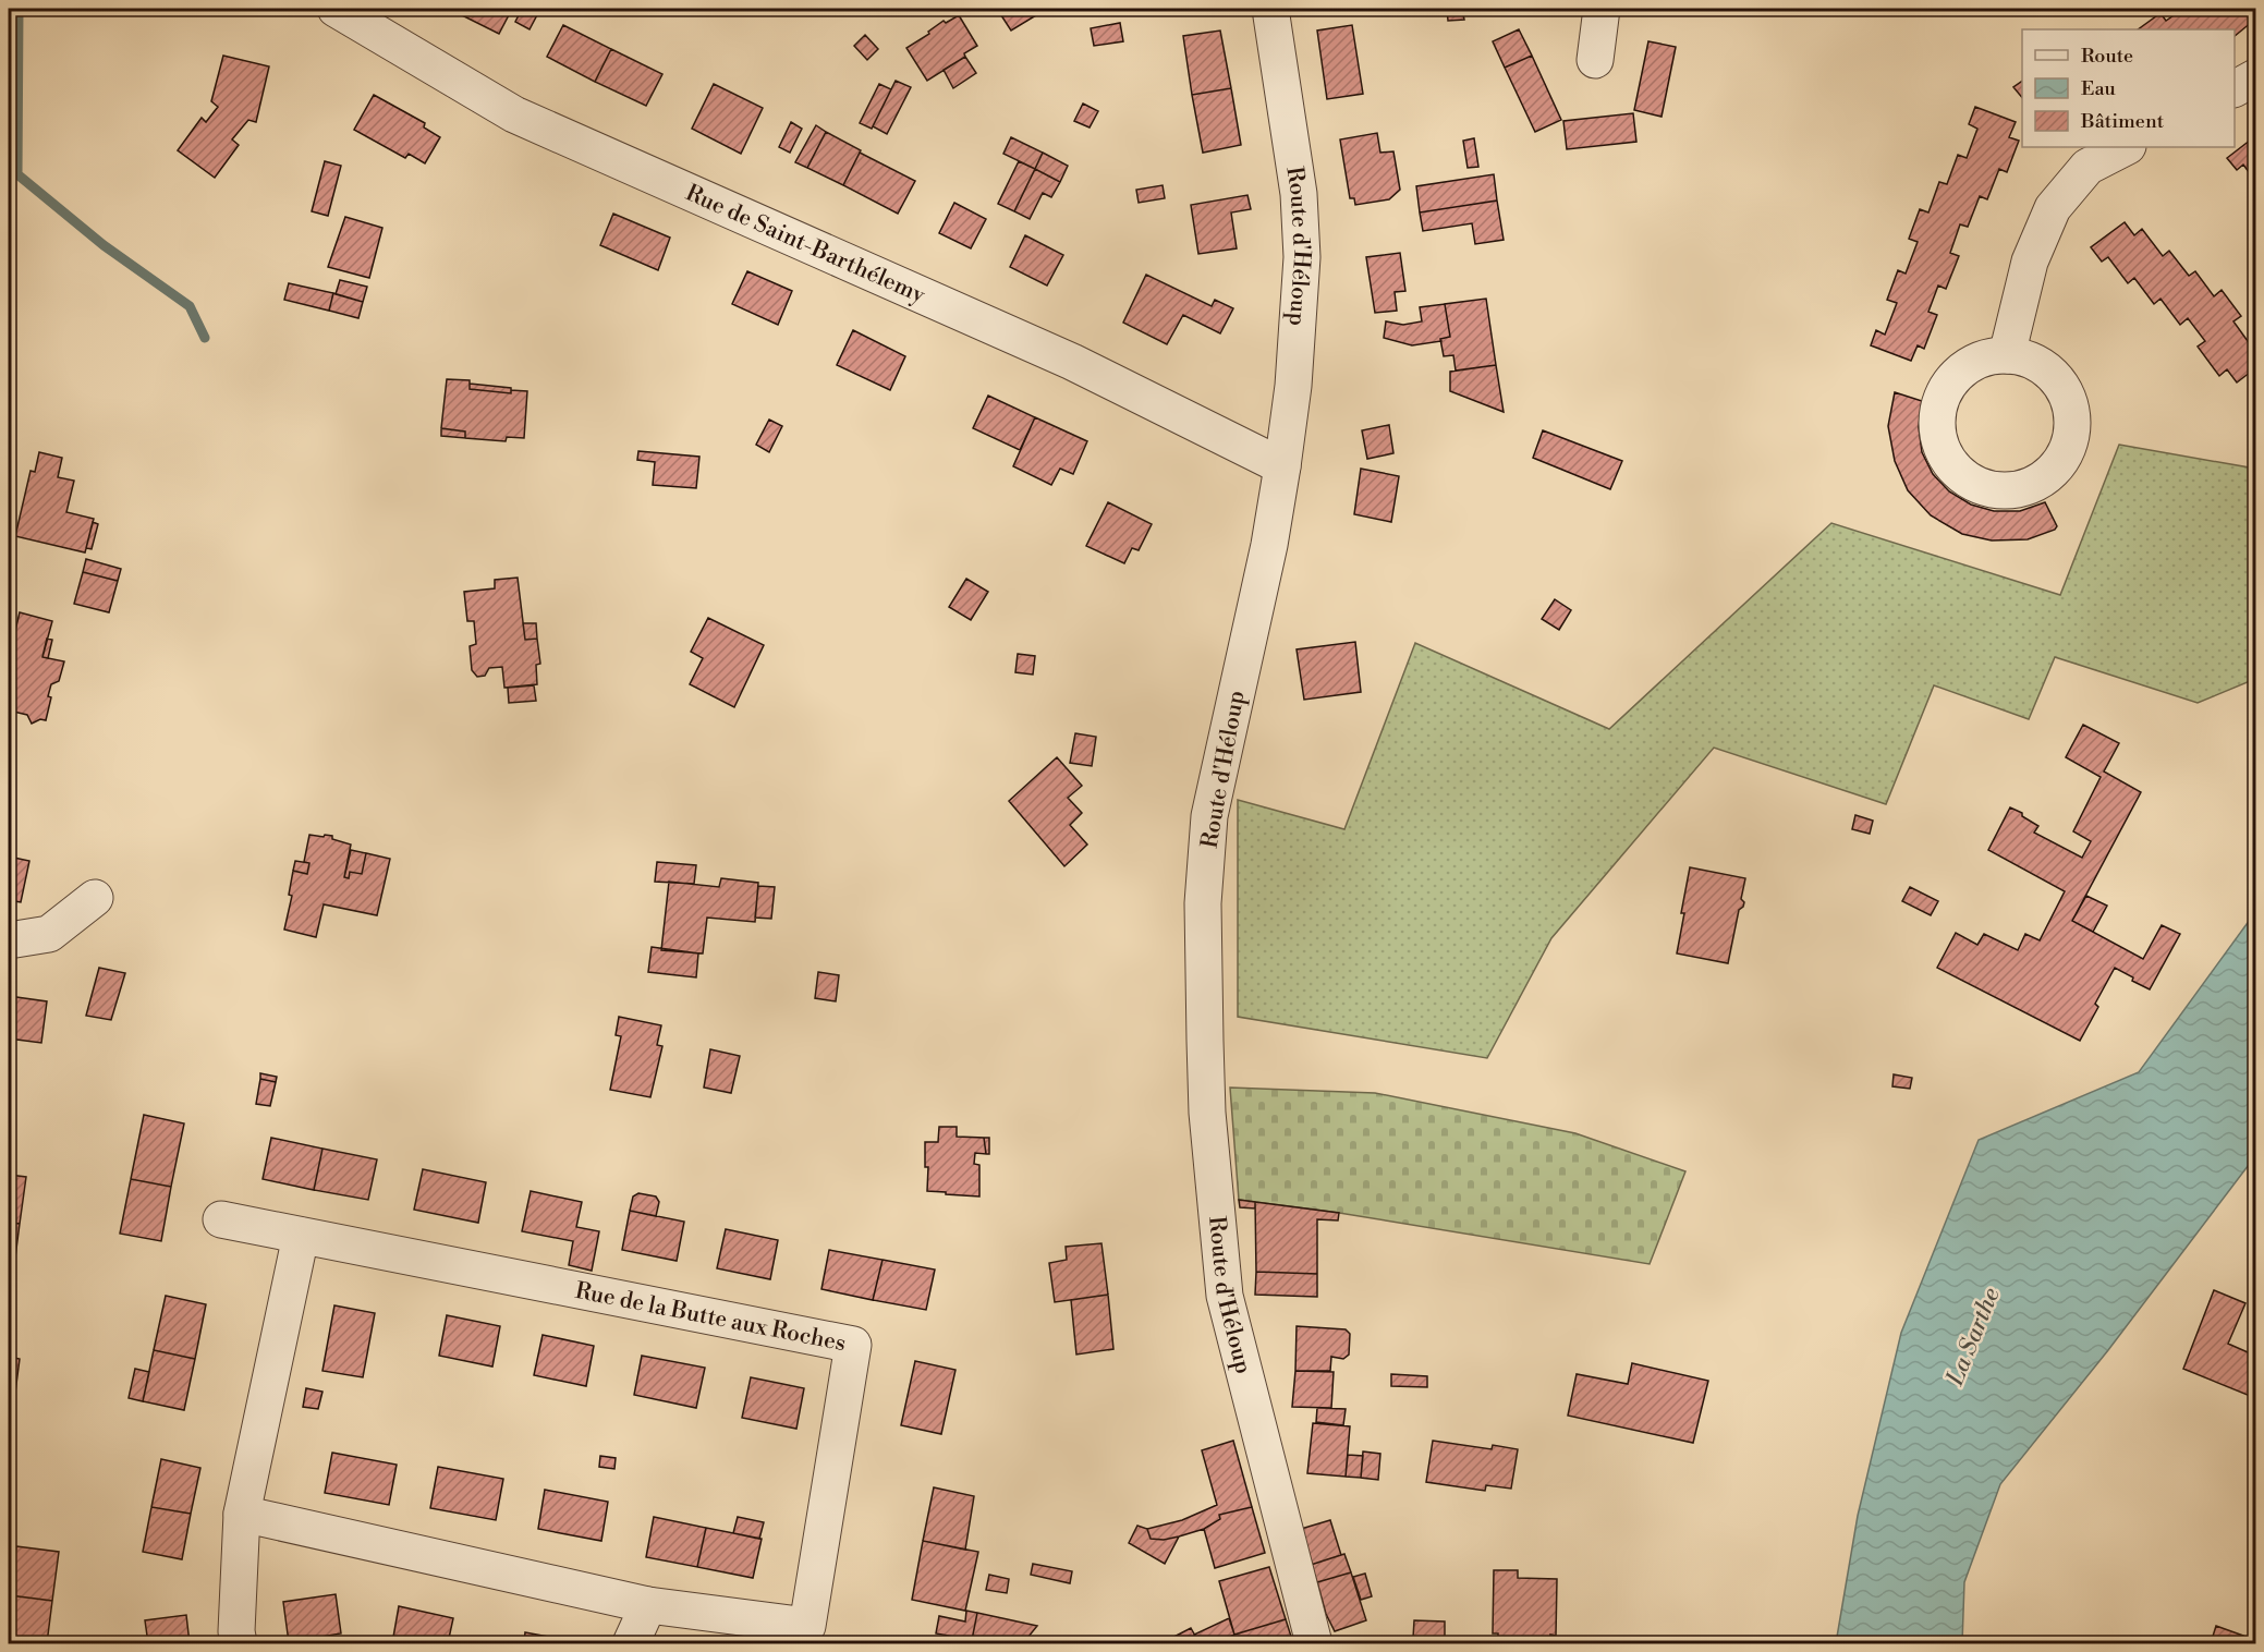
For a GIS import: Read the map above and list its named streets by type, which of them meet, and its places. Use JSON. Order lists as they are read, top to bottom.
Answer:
{
  "streets": {
    "street": ["Rue de Saint-Barthélemy", "Route d'Héloup", "Rue de la Butte aux Roches"]
  },
  "crossings": [
    ["Rue de Saint-Barthélemy", "Route d'Héloup"]
  ],
  "water": ["La Sarthe"],
  "legend": ["Route", "Eau", "Bâtiment"]
}
